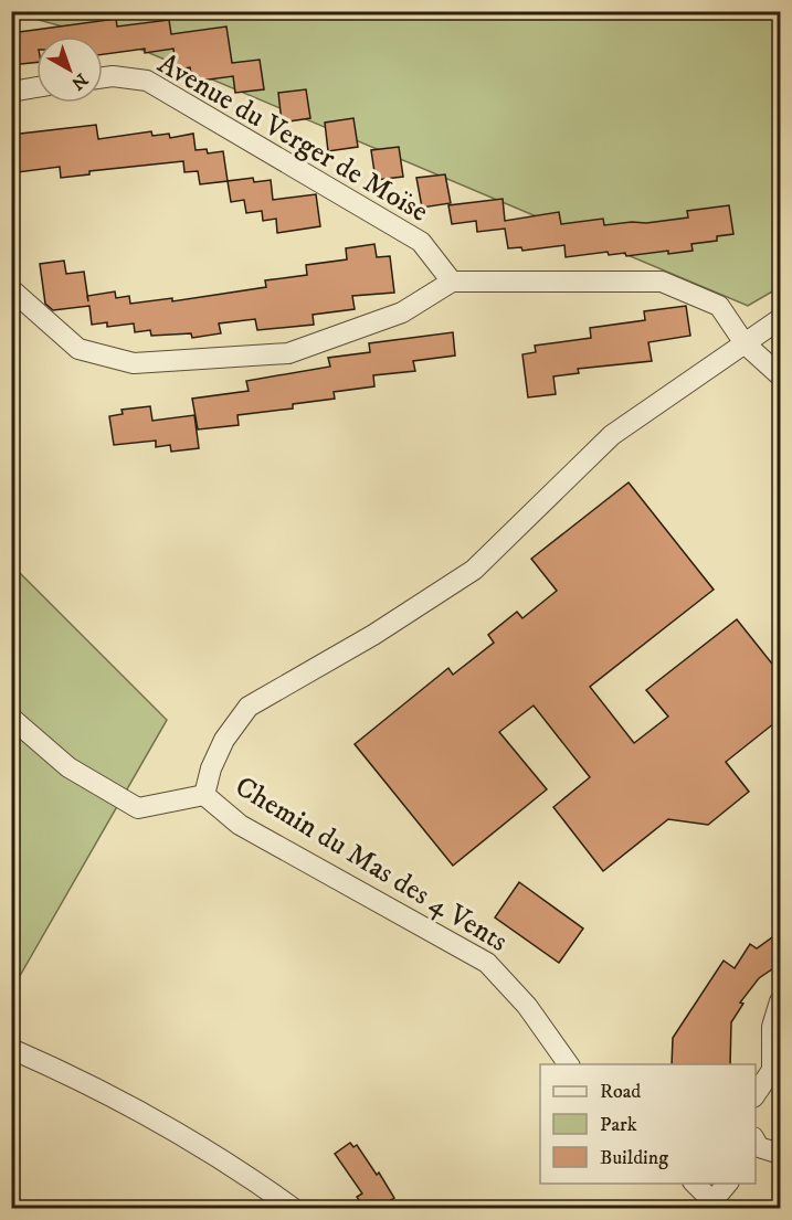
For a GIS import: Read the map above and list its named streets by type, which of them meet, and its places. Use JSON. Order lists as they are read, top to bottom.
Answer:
{
  "streets": {
    "street": ["Avenue du Verger de Moïse", "Chemin du Mas des 4 Vents"]
  },
  "legend": ["Road", "Park", "Building"],
  "north": "bottom right"
}
